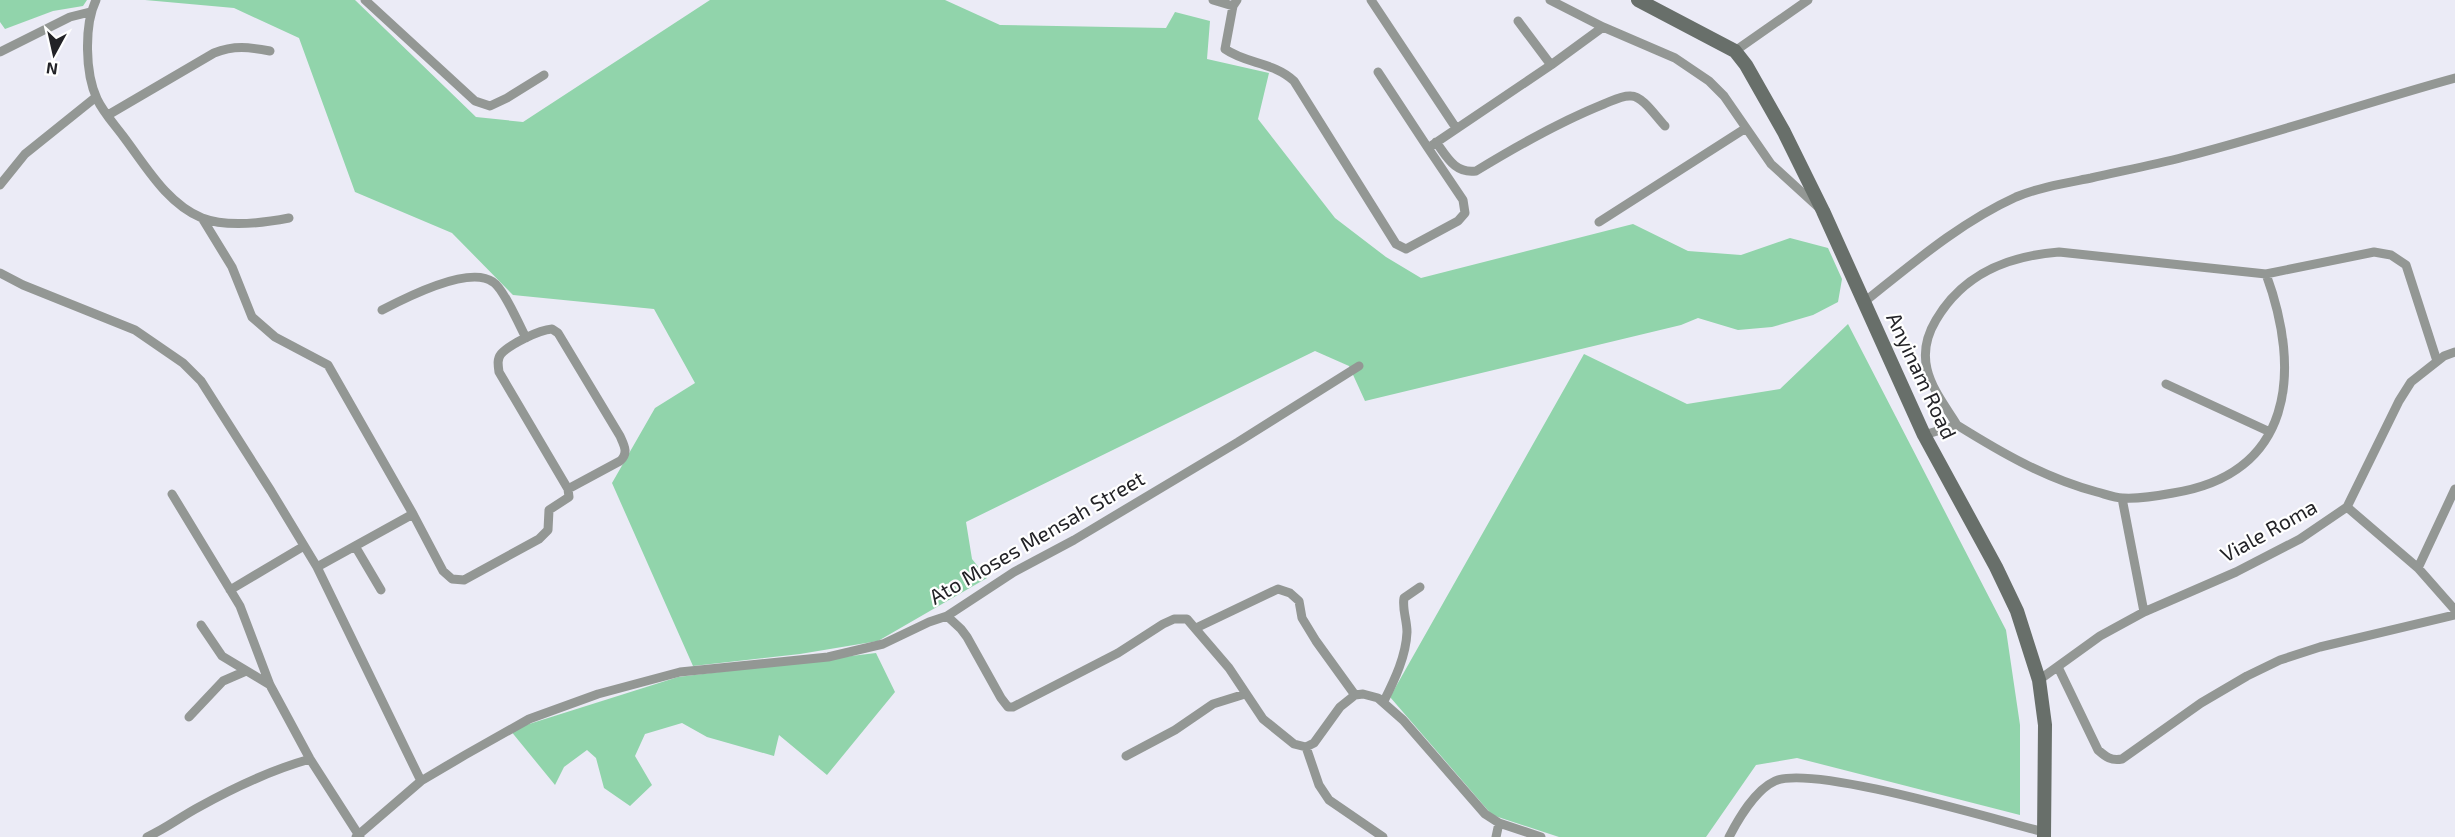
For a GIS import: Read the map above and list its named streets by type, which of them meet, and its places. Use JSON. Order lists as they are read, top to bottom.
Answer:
{
  "streets": {
    "street": ["Anyinam Road", "Viale Roma", "Ato Moses Mensah Street"]
  },
  "crossings": [
    ["Anyinam Road", "Viale Roma"]
  ],
  "north": "bottom"
}
